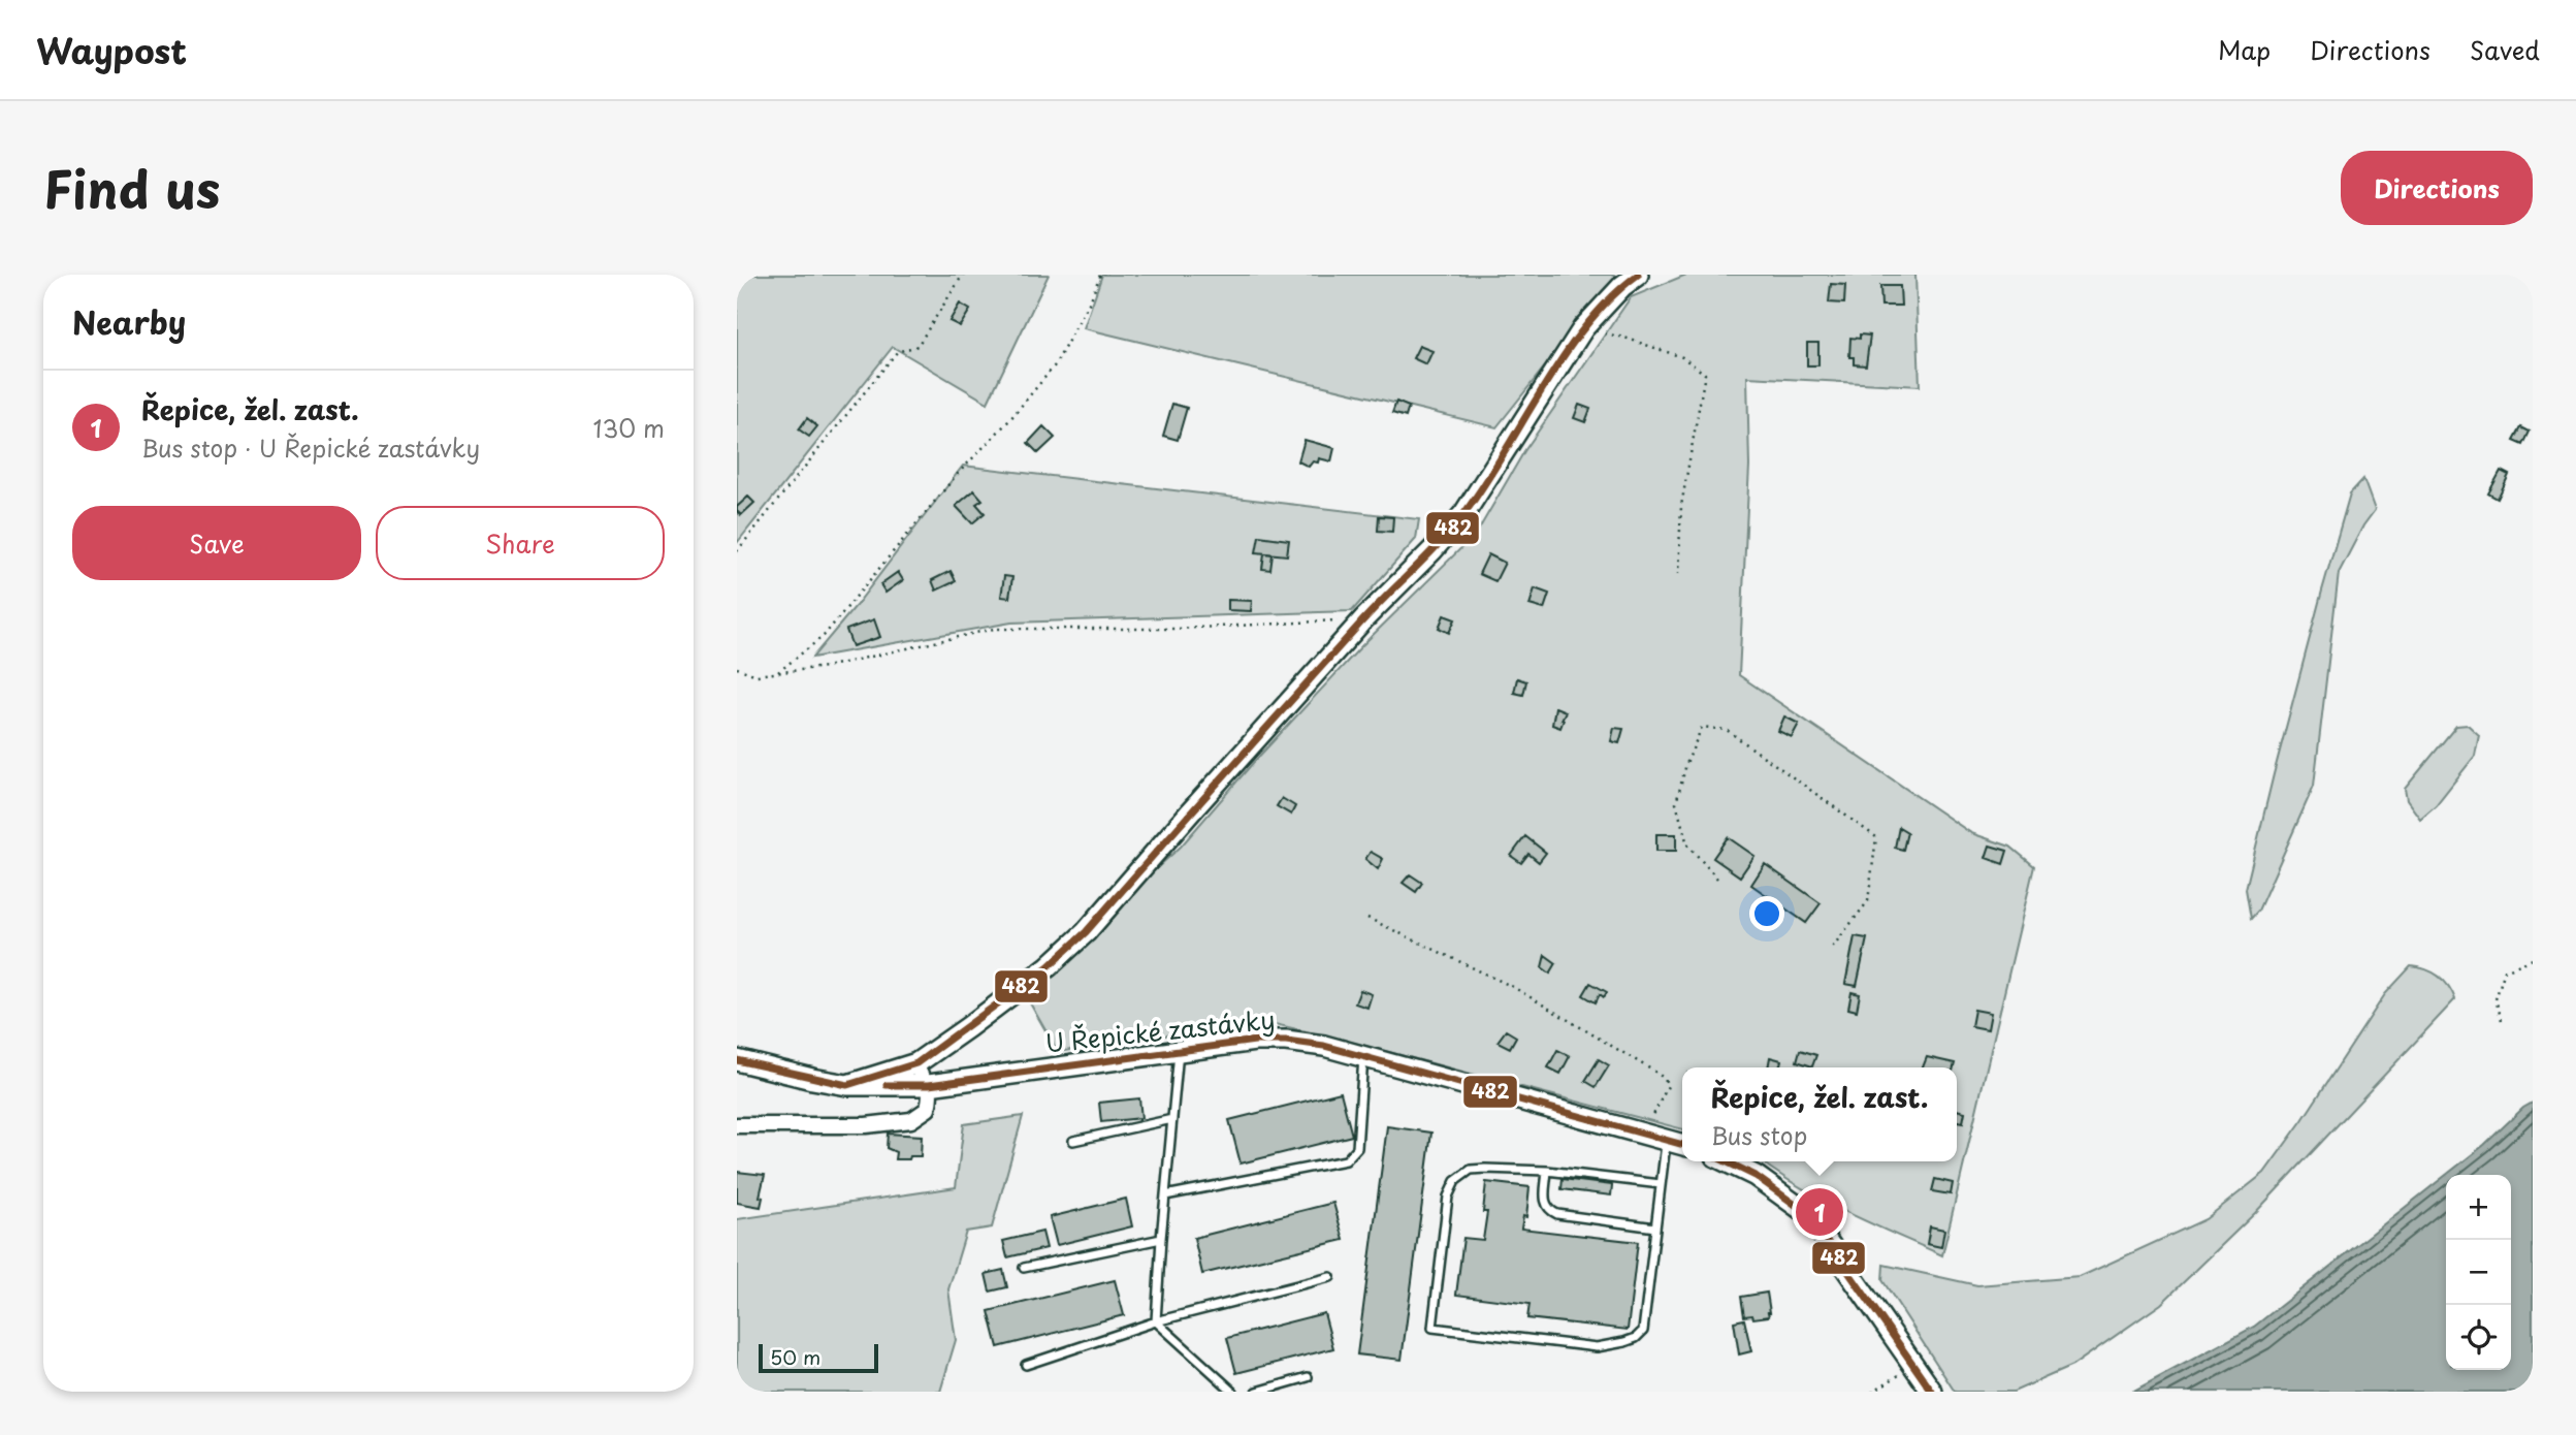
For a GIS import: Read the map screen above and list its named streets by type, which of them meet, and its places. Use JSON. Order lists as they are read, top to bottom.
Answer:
{
  "streets": {
    "main road": ["U Řepické zastávky"]
  },
  "lines": ["transit line 482"],
  "scale_bar": "50 m",
  "page": {
    "header": "Waypost",
    "nav": ["Map", "Directions", "Saved"],
    "title": "Find us",
    "buttons": [
      "Directions",
      ["Save", "Share"]
    ],
    "heading": "Nearby",
    "list": [
      {
        "mark": "1",
        "name": "Řepice, žel. zast.",
        "note": "Bus stop · U Řepické zastávky",
        "value": "130 m"
      }
    ],
    "popup": ["Řepice, žel. zast.", "Bus stop"],
    "map_buttons": ["+", "−"],
    "pins": "1",
    "scale": "50 m"
  }
}
